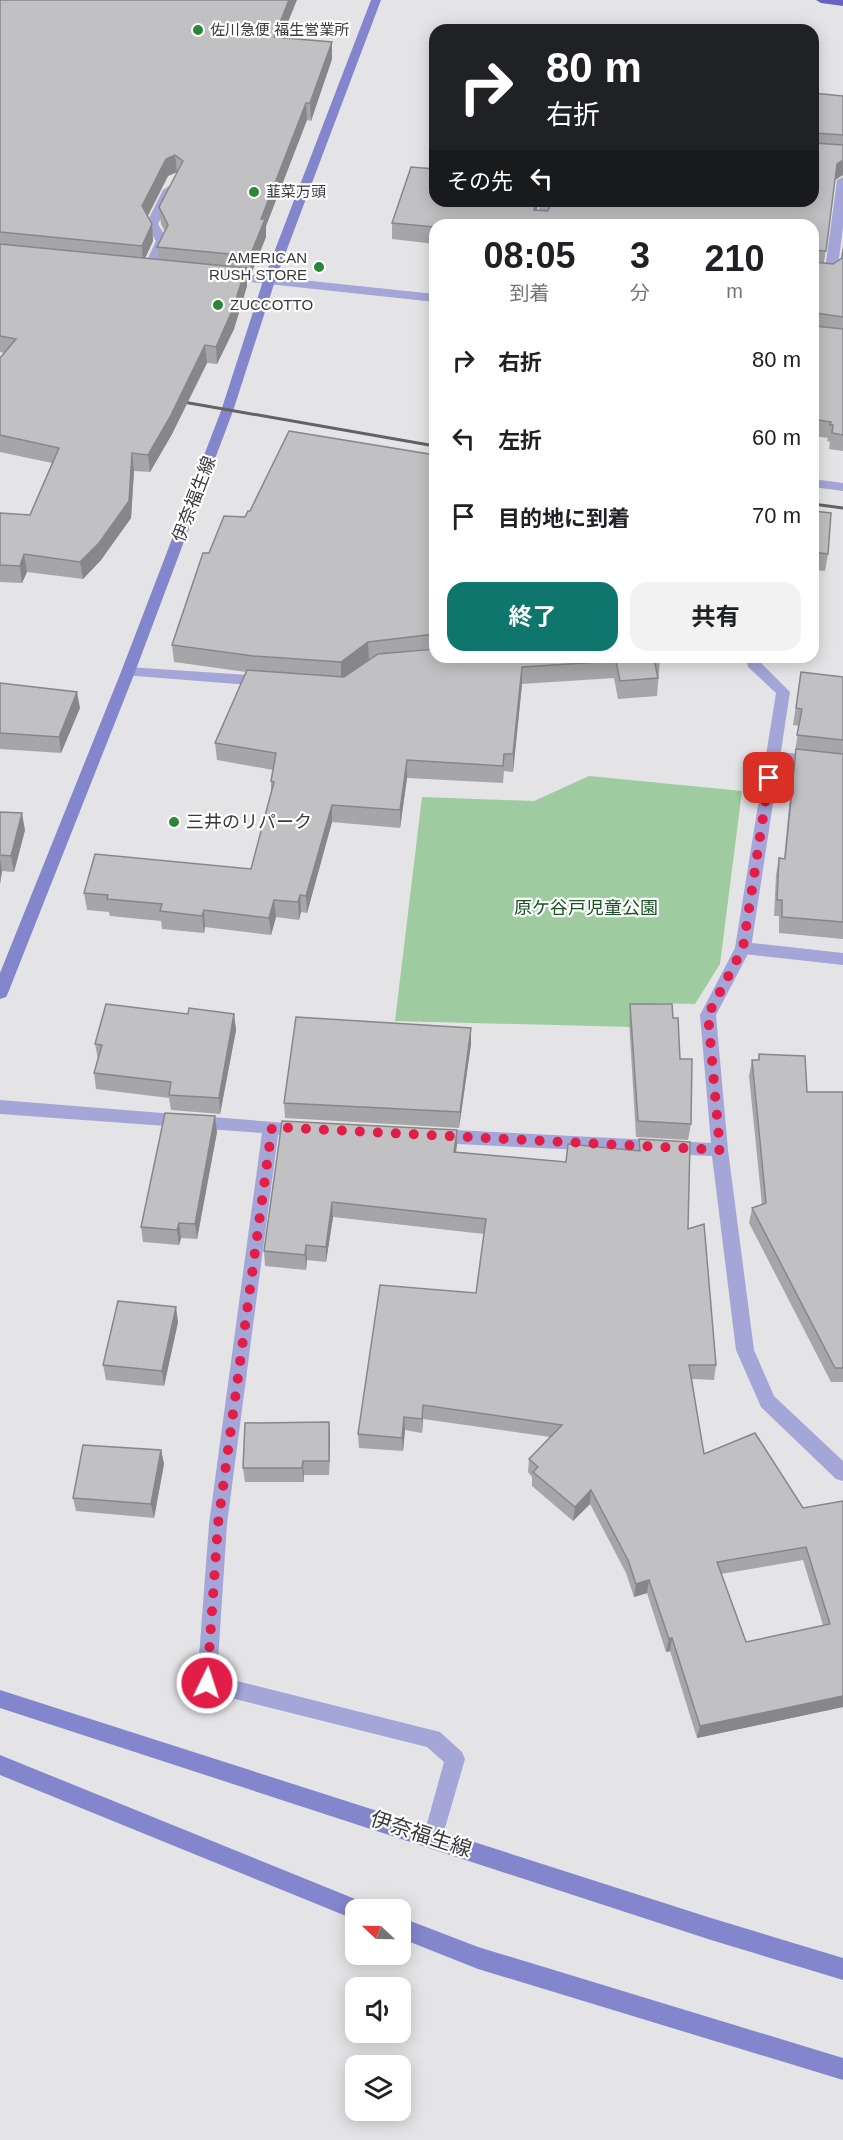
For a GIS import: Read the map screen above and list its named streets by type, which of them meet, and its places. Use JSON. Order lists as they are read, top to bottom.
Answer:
{
  "streets": {
    "main road": ["伊奈福生線"]
  },
  "parks": ["原ケ谷戸児童公園"],
  "places": [
    "佐川急便 福生営業所",
    "韮菜万頭",
    "AMERICAN RUSH STORE",
    "ZUCCOTTO",
    "三井のリパーク"
  ],
  "north": "left",
  "page": {
    "turn": ["80 m", "右折"],
    "then": "その先",
    "eta": [
      "08:05",
      "到着",
      "3",
      "分",
      "210",
      "m"
    ],
    "list": [
      {
        "name": "右折",
        "value": "80 m"
      },
      {
        "name": "左折",
        "value": "60 m"
      },
      {
        "name": "目的地に到着",
        "value": "70 m"
      }
    ],
    "buttons": ["終了", "共有"]
  }
}
